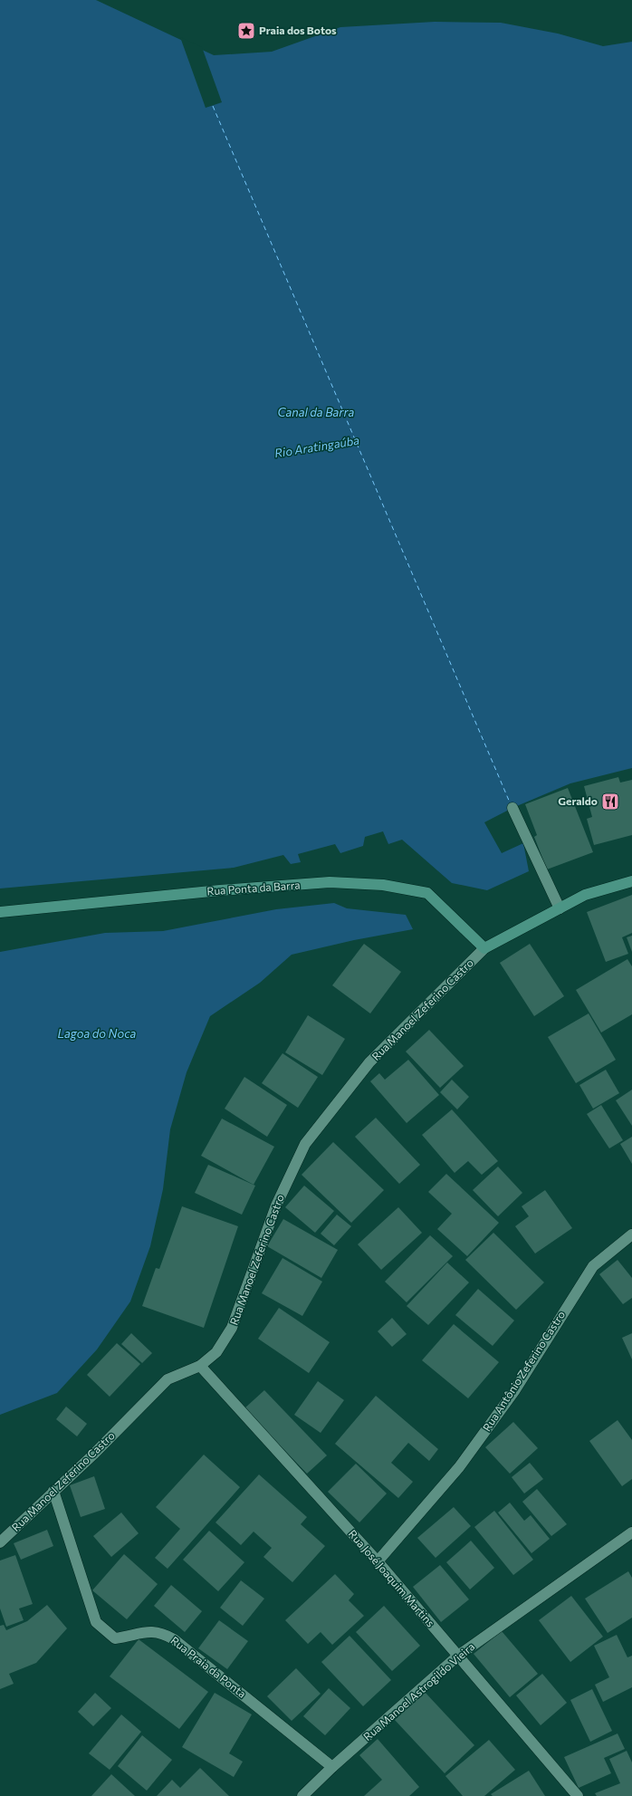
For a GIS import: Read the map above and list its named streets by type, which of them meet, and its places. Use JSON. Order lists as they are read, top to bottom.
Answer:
{
  "streets": {
    "street": [
      "Rua Ponta da Barra",
      "Rua Manoel Zeferino Castro",
      "Rua Antônio Zeferino Castro",
      "Rua José Joaquim Martins",
      "Rua Praia da Ponta",
      "Rua Manoel Astrogildo Vieira"
    ]
  },
  "crossings": [
    ["Rua Ponta da Barra", "Rua Manoel Zeferino Castro"],
    ["Rua Manoel Zeferino Castro", "Rua José Joaquim Martins"],
    ["Rua Manoel Zeferino Castro", "Rua Praia da Ponta"],
    ["Rua Antônio Zeferino Castro", "Rua José Joaquim Martins"],
    ["Rua José Joaquim Martins", "Rua Manoel Astrogildo Vieira"],
    ["Rua Praia da Ponta", "Rua Manoel Astrogildo Vieira"]
  ],
  "water": ["Canal da Barra", "Rio Aratingaúba", "Lagoa do Noca"],
  "places": {
    "place": ["Praia dos Botos"],
    "restaurant": ["Geraldo"]
  }
}
